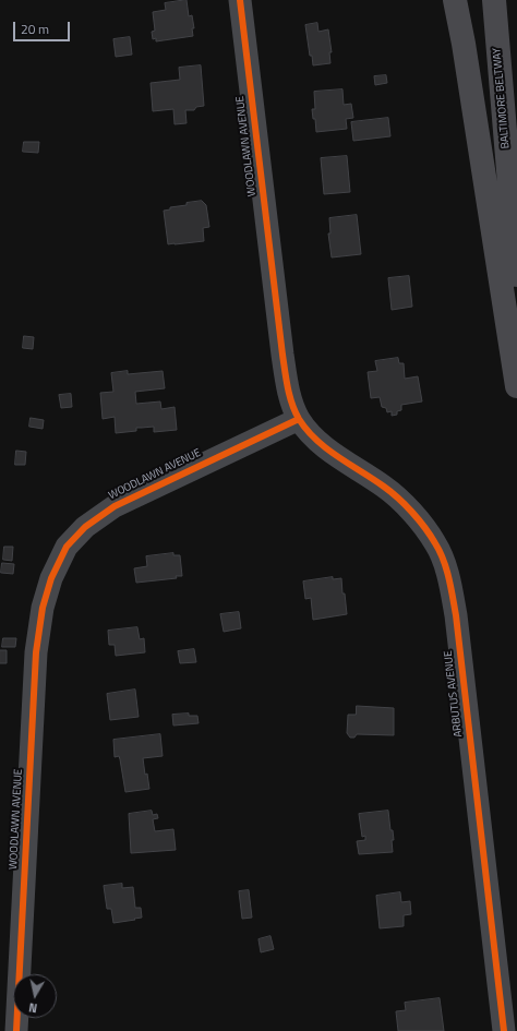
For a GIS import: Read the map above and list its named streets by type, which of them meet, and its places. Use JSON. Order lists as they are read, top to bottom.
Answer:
{
  "streets": {
    "highway": ["BALTIMORE BELTWAY"],
    "street": ["WOODLAWN AVENUE", "ARBUTUS AVENUE"]
  },
  "crossings": [
    ["WOODLAWN AVENUE", "ARBUTUS AVENUE"]
  ],
  "scale_bar": "20 m",
  "north": "bottom"
}
